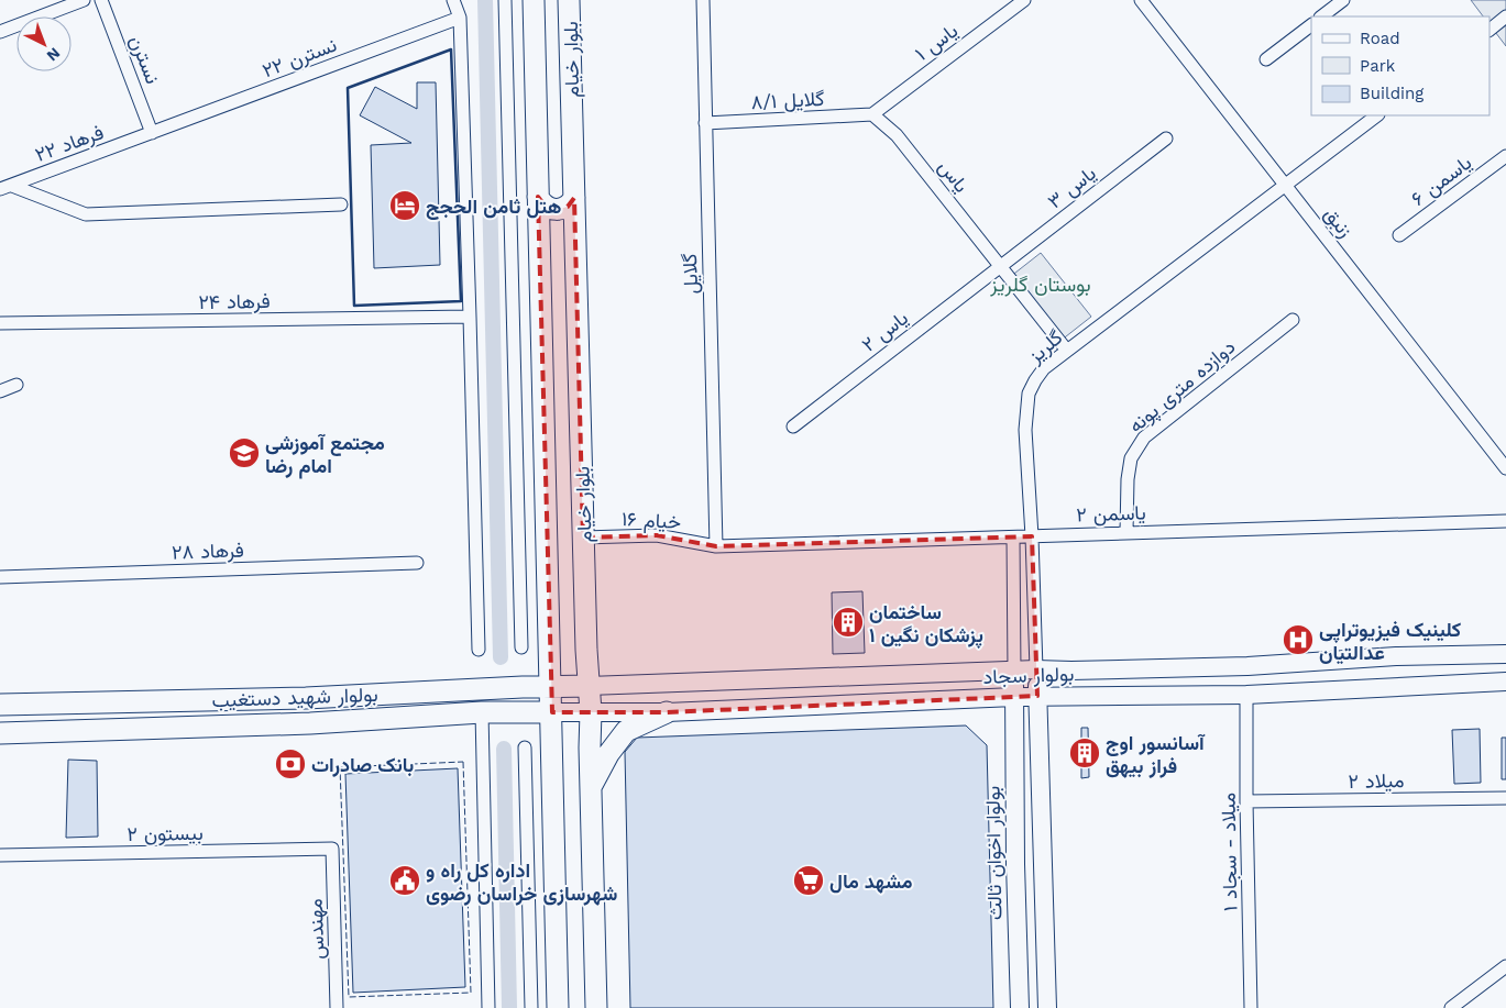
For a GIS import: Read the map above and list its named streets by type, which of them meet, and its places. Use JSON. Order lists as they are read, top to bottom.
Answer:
{
  "streets": {
    "main road": [
      "بلوار خیام",
      "بولوار سجاد",
      "بولوار شهید دستغیب",
      "بولوار اخوان ثالث"
    ],
    "street": [
      "یاس ۱",
      "نسترن ۲۲",
      "نسترن",
      "گلایل ۸/۱",
      "فرهاد ۲۲",
      "یاس",
      "یاسمن ۶",
      "یاس ۳",
      "زنبق",
      "گلایل",
      "فرهاد ۲۴",
      "یاس ۲",
      "گلریز",
      "دوازده متری پونه",
      "یاسمن ۲",
      "خیام ۱۶",
      "فرهاد ۲۸",
      "میلاد ۲",
      "بیستون ۲",
      "میلاد - سجاد ۱",
      "مهندس"
    ]
  },
  "crossings": [
    ["یاس ۱", "گلایل ۸/۱"],
    ["یاس ۱", "یاس"],
    ["نسترن ۲۲", "نسترن"],
    ["نسترن ۲۲", "فرهاد ۲۲"],
    ["نسترن", "فرهاد ۲۲"],
    ["بلوار خیام", "خیام ۱۶"],
    ["بلوار خیام", "بولوار سجاد"],
    ["بلوار خیام", "بولوار شهید دستغیب"],
    ["گلایل ۸/۱", "یاس"],
    ["گلایل ۸/۱", "گلایل"],
    ["یاس", "یاس ۳"],
    ["یاس", "یاس ۲"],
    ["یاس", "گلریز"],
    ["یاس ۳", "یاس ۲"],
    ["زنبق", "گلریز"],
    ["گلایل", "یاسمن ۲"],
    ["گلایل", "خیام ۱۶"],
    ["گلریز", "یاسمن ۲"],
    ["گلریز", "بولوار سجاد"],
    ["دوازده متری پونه", "یاسمن ۲"],
    ["یاسمن ۲", "خیام ۱۶"],
    ["بولوار سجاد", "بولوار شهید دستغیب"],
    ["بولوار سجاد", "میلاد - سجاد ۱"],
    ["بولوار سجاد", "بولوار اخوان ثالث"],
    ["میلاد ۲", "میلاد - سجاد ۱"],
    ["بیستون ۲", "مهندس"]
  ],
  "parks": ["بوستان گلریز"],
  "places": {
    "hotel": ["هتل ثامن الحجج"],
    "school or university": ["مجتمع آموزشی امام رضا"],
    "building": ["ساختمان پزشکان نگین ۱", "آسانسور اوج فراز بیهق"],
    "hospital": ["کلینیک فیزیوتراپی عدالتیان"],
    "bank": ["بانک صادرات"],
    "public building": ["اداره کل راه و شهرسازی خراسان رضوی"],
    "supermarket": ["مشهد مال"]
  },
  "legend": ["Road", "Park", "Building"],
  "north": "bottom right"
}
